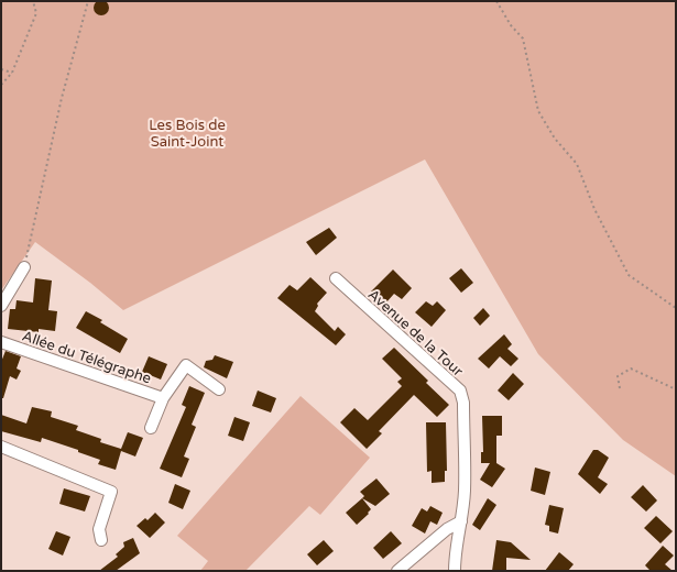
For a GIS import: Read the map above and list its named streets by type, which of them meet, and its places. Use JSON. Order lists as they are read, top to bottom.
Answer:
{
  "streets": {
    "street": ["Avenue de la Tour", "Allée du Télégraphe"]
  },
  "parks": ["Les Bois de Saint-Joint"]
}
